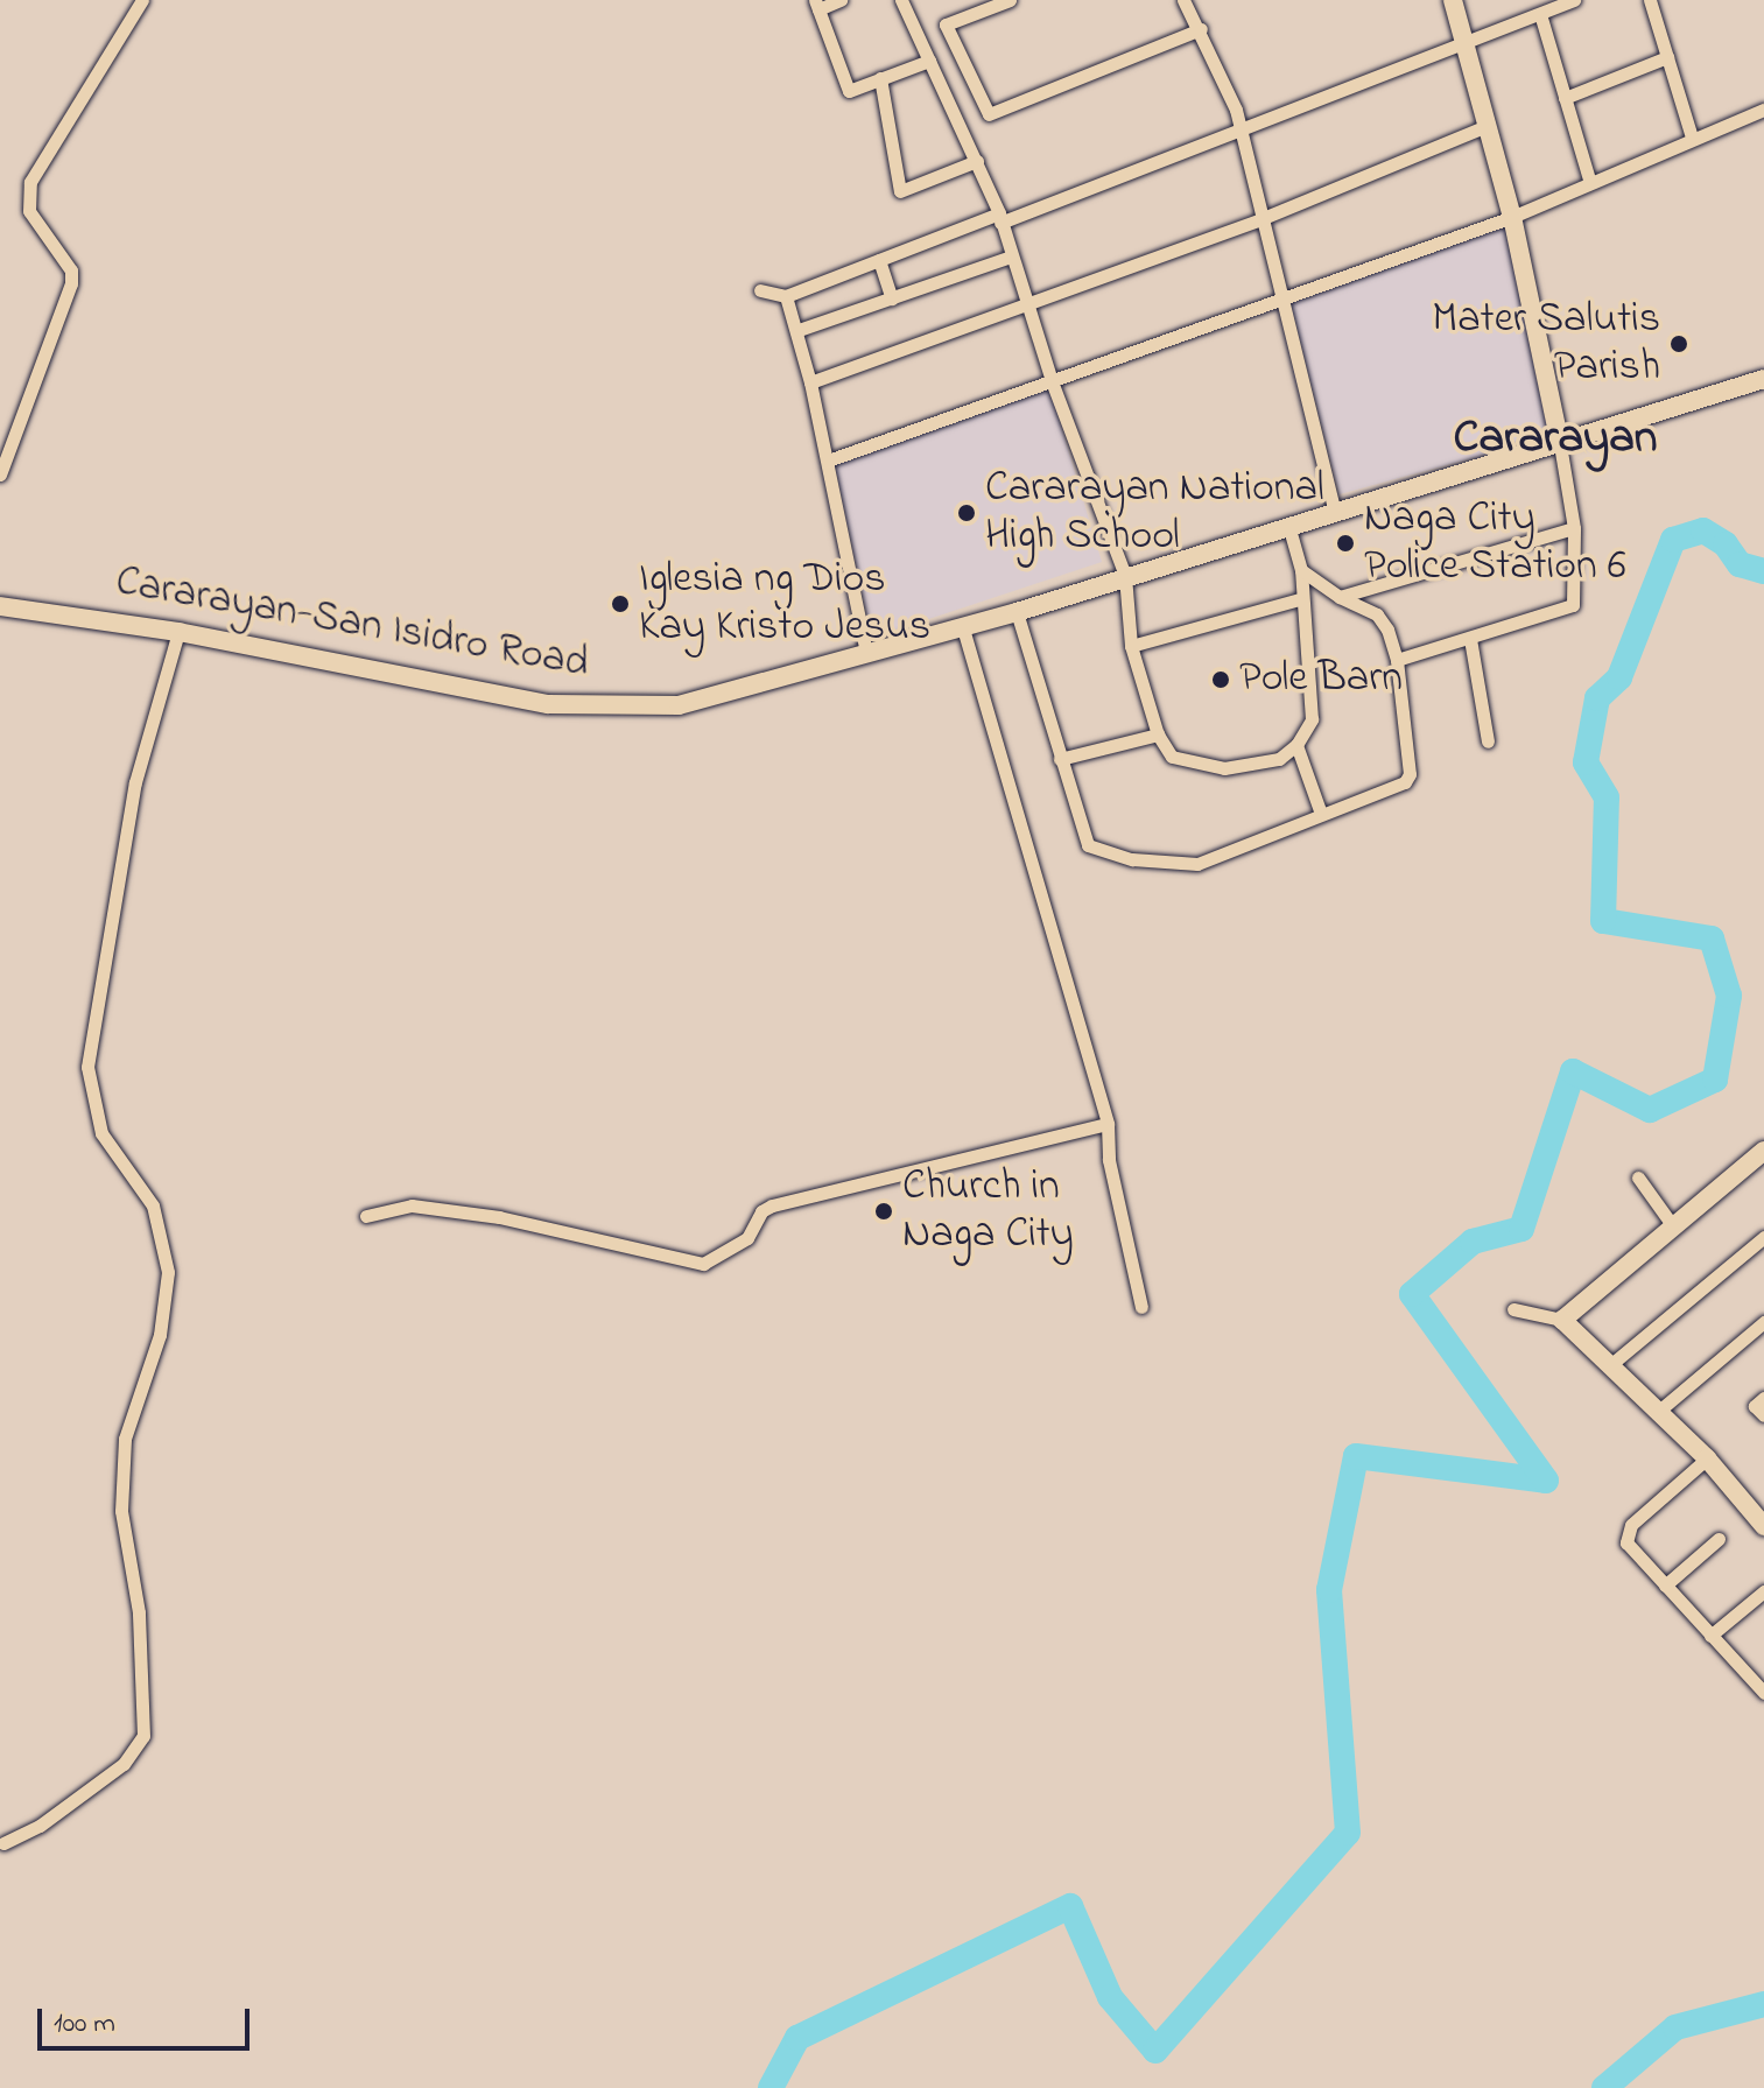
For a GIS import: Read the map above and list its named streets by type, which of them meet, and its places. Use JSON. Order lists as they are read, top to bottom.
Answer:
{
  "streets": {
    "main road": ["Cararayan-San Isidro Road"]
  },
  "districts": ["Cararayan"],
  "places": [
    "Mater Salutis Parish",
    "Cararayan National High School",
    "Naga City Police Station 6",
    "Iglesia ng Dios Kay Kristo Jesus",
    "Pole Barn",
    "Church in Naga City"
  ],
  "scale_bar": "100 m"
}
